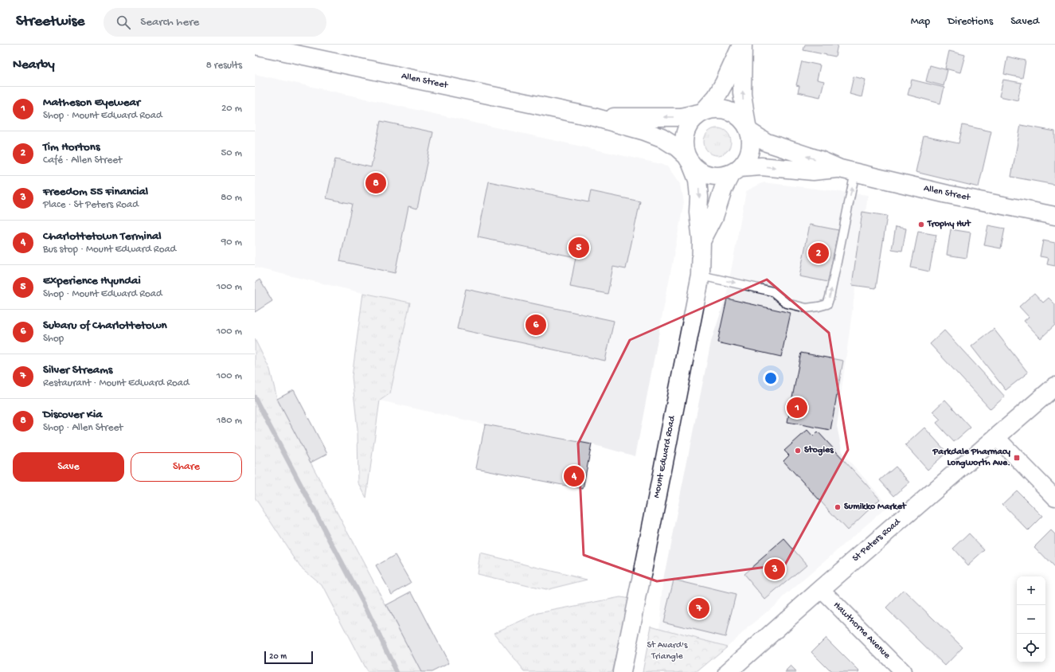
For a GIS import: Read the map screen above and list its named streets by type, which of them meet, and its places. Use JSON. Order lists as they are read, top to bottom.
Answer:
{
  "streets": {
    "street": [
      "Allen Street",
      "Mount Edward Road",
      "St Peters Road",
      "Hawthorne Avenue"
    ]
  },
  "crossings": [
    ["Allen Street", "Mount Edward Road"],
    ["St Peters Road", "Hawthorne Avenue"]
  ],
  "parks": ["St Avard's Triangle"],
  "places": {
    "other": ["Trophy Hut", "Stogies", "Sumikko Market"],
    "transit": ["Parkdale Pharmacy Longworth Ave."]
  },
  "scale_bar": "20 m",
  "page": {
    "header": "Streetwise",
    "search": "Search here",
    "nav": ["Map", "Directions", "Saved"],
    "heading": ["Nearby", "8 results"],
    "list": [
      {
        "mark": "1",
        "name": "Matheson Eyewear",
        "note": "Shop · Mount Edward Road",
        "value": "20 m"
      },
      {
        "mark": "2",
        "name": "Tim Hortons",
        "note": "Café · Allen Street",
        "value": "50 m"
      },
      {
        "mark": "3",
        "name": "Freedom 55 Financial",
        "note": "Place · St Peters Road",
        "value": "80 m"
      },
      {
        "mark": "4",
        "name": "Charlottetown Terminal",
        "note": "Bus stop · Mount Edward Road",
        "value": "90 m"
      },
      {
        "mark": "5",
        "name": "Experience Hyundai",
        "note": "Shop · Mount Edward Road",
        "value": "100 m"
      },
      {
        "mark": "6",
        "name": "Subaru of Charlottetown",
        "note": "Shop",
        "value": "100 m"
      },
      {
        "mark": "7",
        "name": "Silver Streams",
        "note": "Restaurant · Mount Edward Road",
        "value": "100 m"
      },
      {
        "mark": "8",
        "name": "Discover Kia",
        "note": "Shop · Allen Street",
        "value": "180 m"
      }
    ],
    "pins": [
      "8",
      "5",
      "2",
      "6",
      "1",
      "4",
      "3",
      "7"
    ],
    "buttons": ["Save", "Share"],
    "map_buttons": ["+", "−"],
    "scale": "20 m"
  }
}
